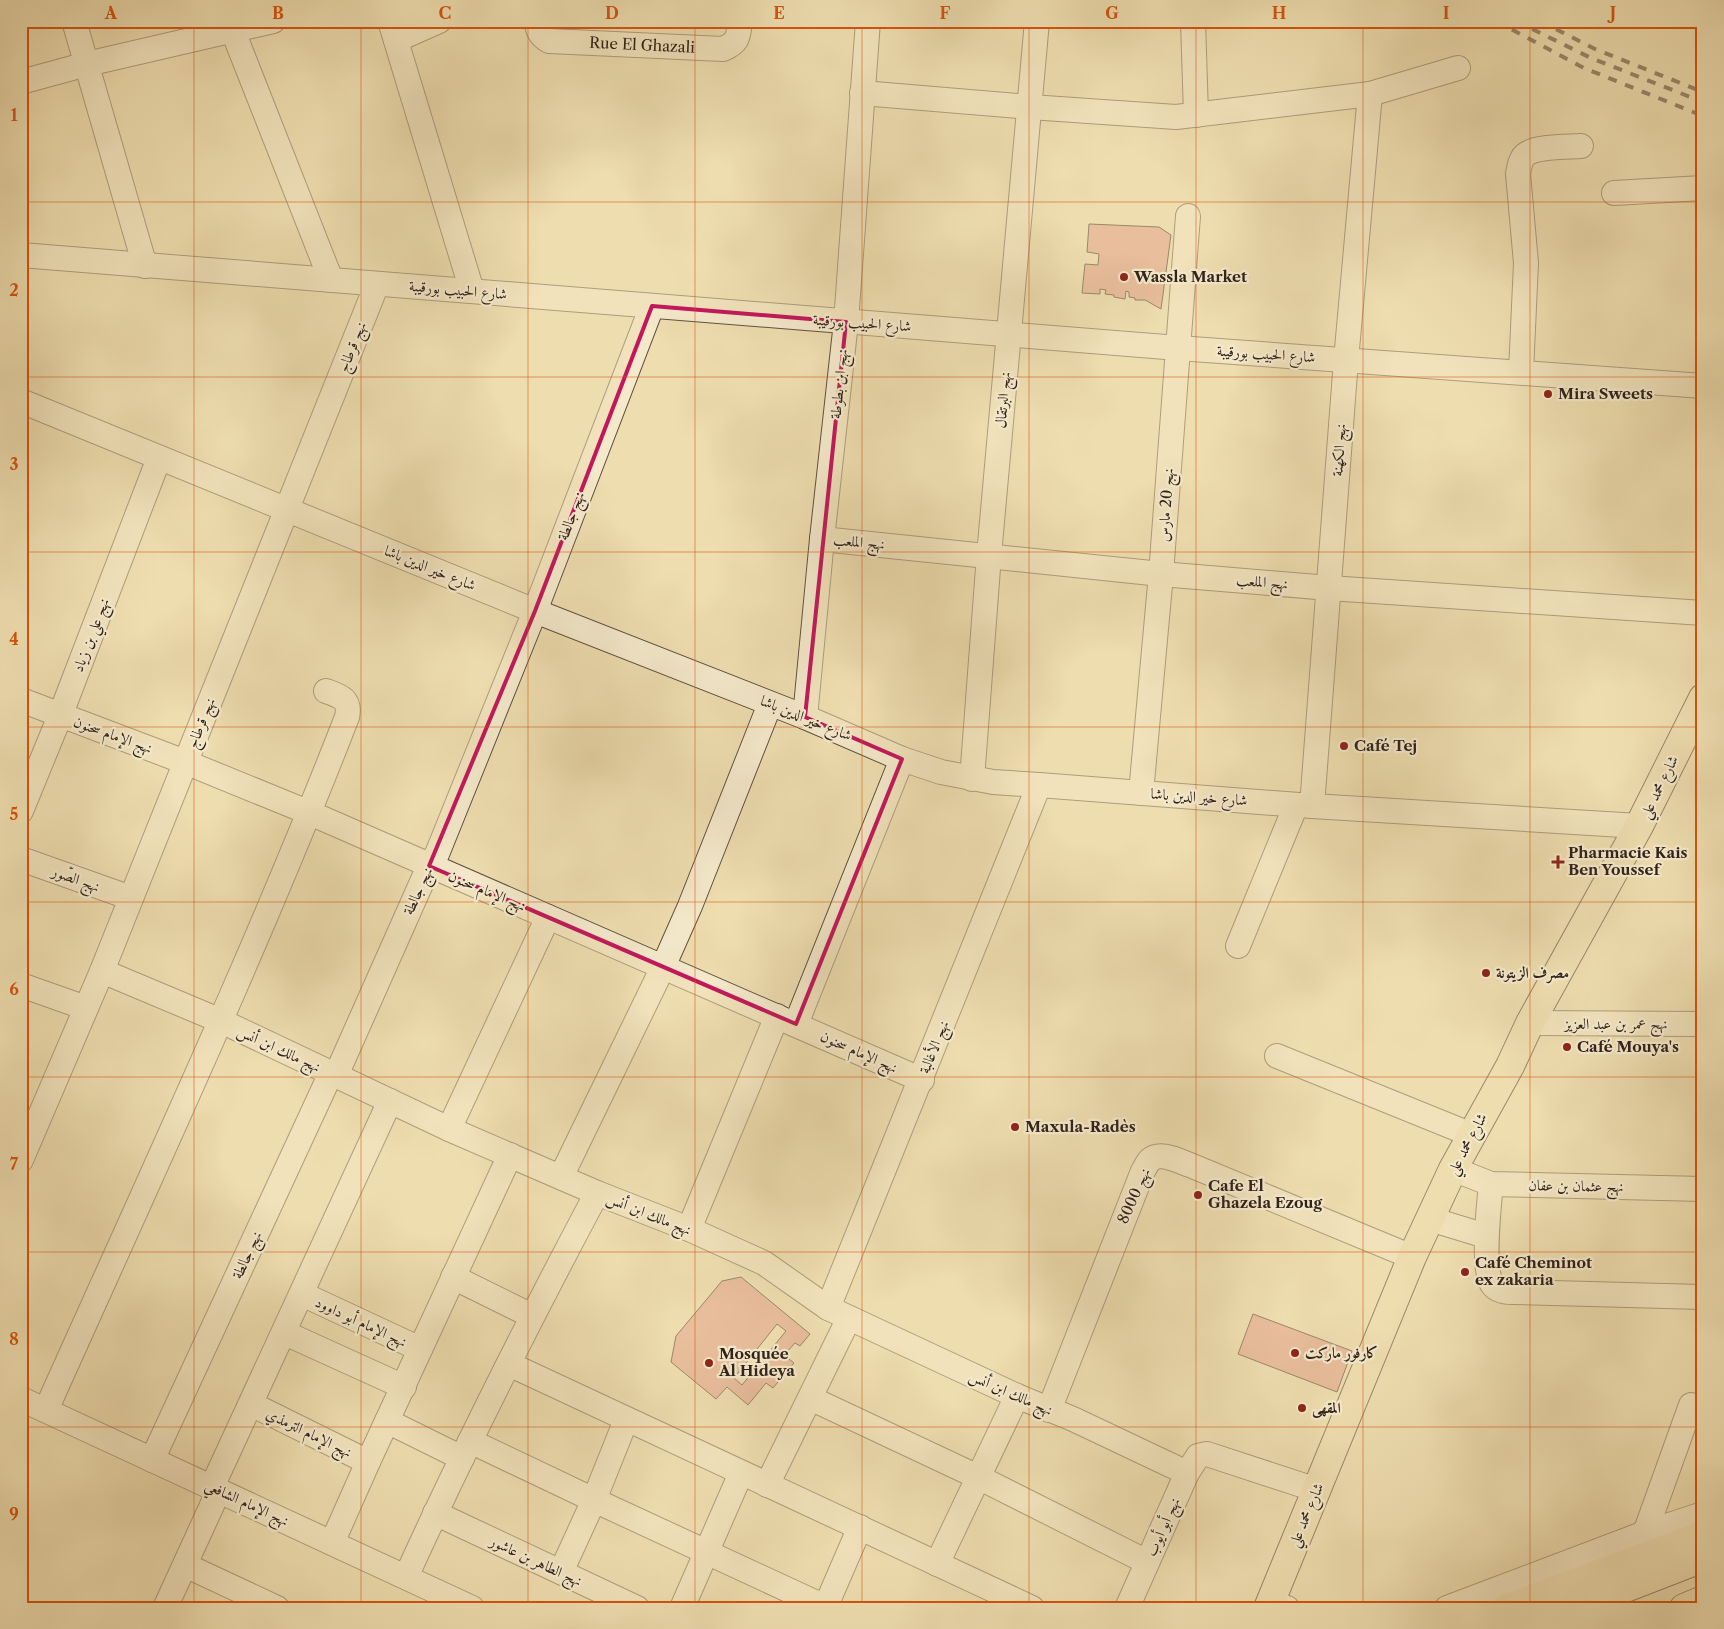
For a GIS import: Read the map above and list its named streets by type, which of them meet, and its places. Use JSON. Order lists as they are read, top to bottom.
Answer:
{
  "streets": {
    "main road": ["شارع محمد علي"],
    "street": [
      "Rue El Ghazali",
      "شارع الحبيب بورقيبة",
      "نهج قرطاج",
      "نهج ابن بطوطة",
      "نهج البرتقال",
      "نهج الكهنة",
      "نهج 20 مارس",
      "نهج جالطة",
      "نهج الملعب",
      "شارع خير الدين باشا",
      "نهج علي بن زياد",
      "نهج الإمام سحنون",
      "نهج الصّور",
      "نهج عمر بن عبد العزيز",
      "نهج الأغالبة",
      "نهج مالك ابن أنس",
      "نهج عثمان بن عفان",
      "نهج 8000",
      "نهج الإمام أبو داوود",
      "نهج الإمام الترمذي",
      "نهج الإمام الشافعي",
      "نهج أبو أيوب",
      "نهج الطاهر بن عاشور"
    ]
  },
  "crossings": [
    ["شارع الحبيب بورقيبة", "نهج قرطاج"],
    ["شارع الحبيب بورقيبة", "نهج ابن بطوطة"],
    ["شارع الحبيب بورقيبة", "نهج البرتقال"],
    ["شارع الحبيب بورقيبة", "نهج الكهنة"],
    ["شارع الحبيب بورقيبة", "نهج 20 مارس"],
    ["شارع الحبيب بورقيبة", "نهج جالطة"],
    ["نهج قرطاج", "شارع خير الدين باشا"],
    ["نهج قرطاج", "نهج الإمام سحنون"],
    ["نهج قرطاج", "نهج الصّور"],
    ["نهج قرطاج", "نهج مالك ابن أنس"],
    ["نهج ابن بطوطة", "نهج الملعب"],
    ["نهج ابن بطوطة", "شارع خير الدين باشا"],
    ["نهج البرتقال", "نهج الملعب"],
    ["نهج البرتقال", "شارع خير الدين باشا"],
    ["نهج الكهنة", "نهج الملعب"],
    ["نهج الكهنة", "شارع خير الدين باشا"],
    ["نهج 20 مارس", "نهج الملعب"],
    ["نهج 20 مارس", "شارع خير الدين باشا"],
    ["نهج جالطة", "شارع خير الدين باشا"],
    ["نهج جالطة", "نهج الإمام سحنون"],
    ["نهج جالطة", "نهج مالك ابن أنس"],
    ["نهج جالطة", "نهج الإمام الشافعي"],
    ["شارع خير الدين باشا", "نهج علي بن زياد"],
    ["شارع خير الدين باشا", "شارع محمد علي"],
    ["شارع خير الدين باشا", "نهج الأغالبة"],
    ["نهج علي بن زياد", "نهج الإمام سحنون"],
    ["نهج الإمام سحنون", "نهج الأغالبة"],
    ["شارع محمد علي", "نهج عمر بن عبد العزيز"],
    ["شارع محمد علي", "نهج عثمان بن عفان"],
    ["شارع محمد علي", "نهج 8000"],
    ["شارع محمد علي", "نهج أبو أيوب"],
    ["نهج الأغالبة", "نهج مالك ابن أنس"],
    ["نهج مالك ابن أنس", "نهج 8000"],
    ["نهج مالك ابن أنس", "نهج أبو أيوب"]
  ],
  "places": {
    "other": [
      "Wassla Market",
      "Mira Sweets",
      "Café Tej",
      "مصرف الزيتونة",
      "Café Mouya's",
      "Maxula-Radès",
      "Cafe El Ghazela Ezoug",
      "Café Cheminot ex zakaria",
      "كارفور ماركت",
      "Mosquée Al Hideya",
      "المقهى"
    ],
    "health": ["Pharmacie Kais Ben Youssef"]
  },
  "grid": {
    "columns": [
      "A",
      "B",
      "C",
      "D",
      "E",
      "F",
      "G",
      "H",
      "I",
      "J"
    ],
    "rows": [
      "1",
      "2",
      "3",
      "4",
      "5",
      "6",
      "7",
      "8",
      "9"
    ]
  }
}
